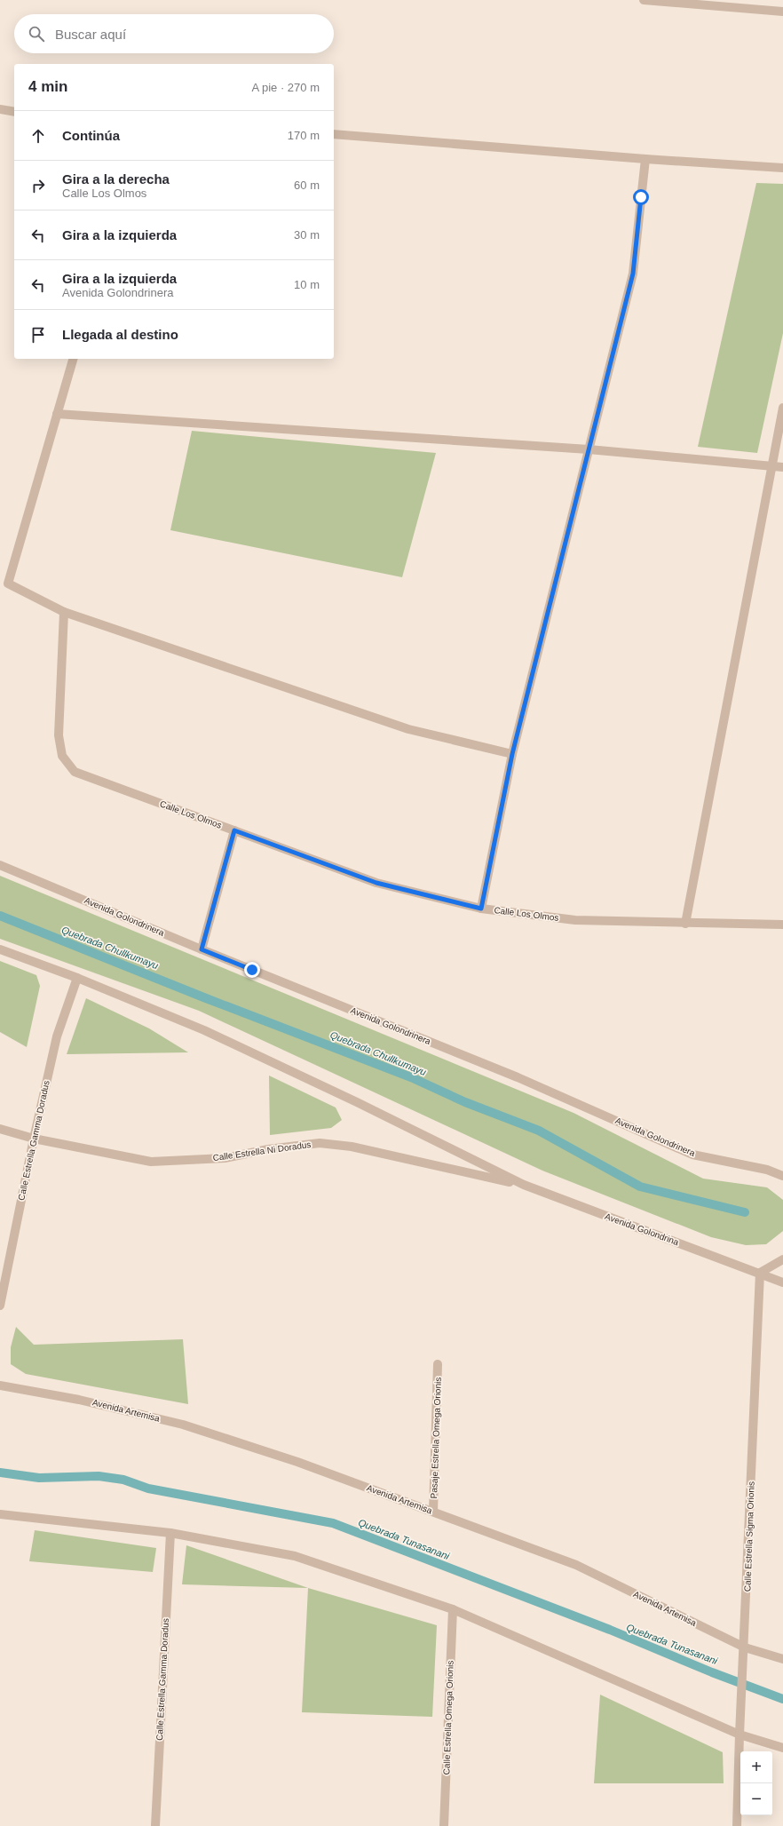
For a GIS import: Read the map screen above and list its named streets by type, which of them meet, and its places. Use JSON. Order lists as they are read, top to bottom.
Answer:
{
  "streets": {
    "street": [
      "Calle Los Olmos",
      "Avenida Golondrinera",
      "Calle Estrella Gamma Doradus",
      "Calle Estrella Ni Doradus",
      "Avenida Golondrina",
      "Avenida Artemisa",
      "Pasaje Estrella Omega Orionis",
      "Calle Estrella Sigma Orionis",
      "Calle Estrella Omega Orionis"
    ]
  },
  "crossings": [
    ["Calle Estrella Gamma Doradus", "Calle Estrella Ni Doradus"],
    ["Calle Estrella Ni Doradus", "Avenida Golondrina"],
    ["Avenida Golondrina", "Calle Estrella Sigma Orionis"],
    ["Avenida Artemisa", "Pasaje Estrella Omega Orionis"],
    ["Avenida Artemisa", "Calle Estrella Sigma Orionis"]
  ],
  "water": ["Quebrada Chullkumayu", "Quebrada Tunasanani"],
  "page": {
    "search": "Buscar aquí",
    "heading": ["4 min", "A pie · 270 m"],
    "list": [
      ["Continúa", "170 m"],
      ["Gira a la derecha", "Calle Los Olmos", "60 m"],
      ["Gira a la izquierda", "30 m"],
      ["Gira a la izquierda", "Avenida Golondrinera", "10 m"],
      "Llegada al destino"
    ],
    "map_buttons": ["+", "−"]
  }
}
